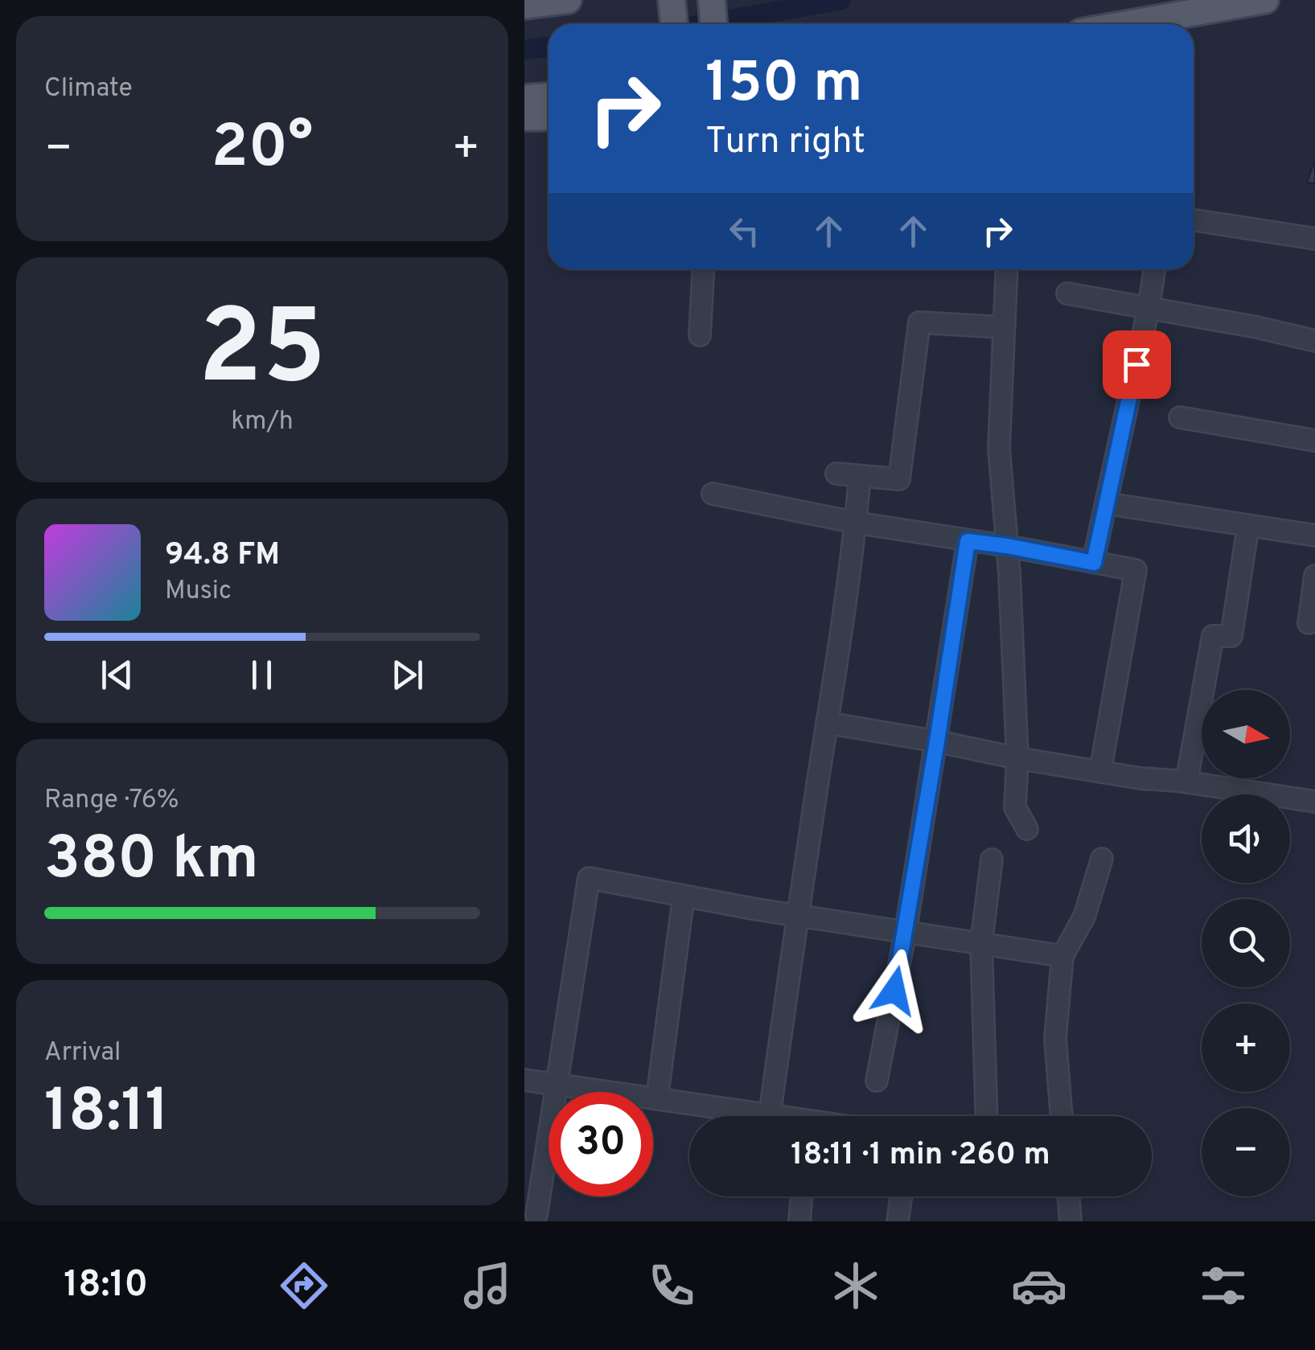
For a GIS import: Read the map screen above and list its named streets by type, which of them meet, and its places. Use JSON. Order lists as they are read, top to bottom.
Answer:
{
  "north": "right",
  "page": {
    "tile": [
      "Climate",
      ["25", "km/h"],
      ["Range · 76%", "380 km"],
      ["Arrival", "18:11"]
    ],
    "turn": ["150 m", "Turn right"],
    "heat": ["−", "20°", "+"],
    "song": ["94.8 FM", "Music"],
    "map_buttons": ["+", "−"],
    "limit": "30",
    "trip": "18:11 · 1 min · 260 m",
    "tabs": "18:10"
  }
}
